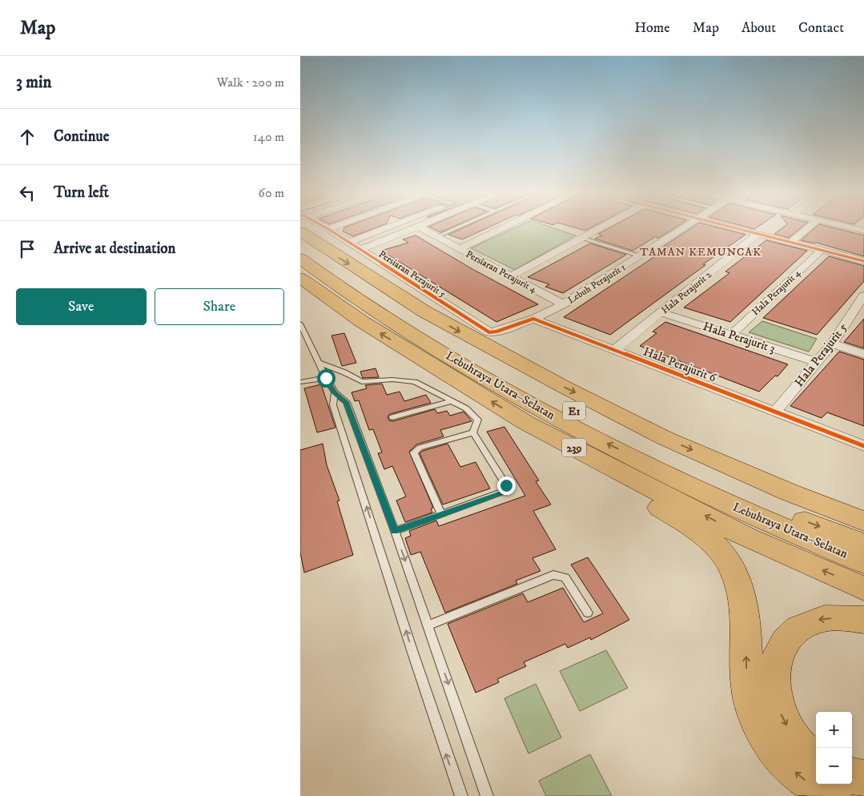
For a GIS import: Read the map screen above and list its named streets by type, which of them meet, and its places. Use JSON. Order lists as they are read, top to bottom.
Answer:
{
  "streets": {
    "main road": ["Lebuhraya Utara–Selatan", "E1", "239"],
    "street": [
      "Persiaran Perajurit 4",
      "Persiaran Perajurit 5",
      "Lebuh Perajurit 1",
      "Hala Perajurit 2",
      "Hala Perajurit 4",
      "Hala Perajurit 3",
      "Hala Perajurit 5",
      "Hala Perajurit 6"
    ]
  },
  "crossings": [
    ["Persiaran Perajurit 4", "Lebuh Perajurit 1"],
    ["Persiaran Perajurit 5", "Lebuh Perajurit 1"],
    ["Persiaran Perajurit 5", "Hala Perajurit 6"],
    ["Lebuh Perajurit 1", "Hala Perajurit 6"],
    ["Hala Perajurit 2", "Hala Perajurit 3"],
    ["Hala Perajurit 2", "Hala Perajurit 6"],
    ["Hala Perajurit 4", "Hala Perajurit 3"],
    ["Hala Perajurit 3", "Hala Perajurit 5"],
    ["Hala Perajurit 5", "Hala Perajurit 6"]
  ],
  "districts": ["TAMAN KEMUNCAK"],
  "page": {
    "header": "Map",
    "nav": [
      "Home",
      "Map",
      "About",
      "Contact"
    ],
    "heading": ["3 min", "Walk · 200 m"],
    "list": [
      ["Continue", "140 m"],
      ["Turn left", "60 m"],
      "Arrive at destination"
    ],
    "buttons": ["Save", "Share"],
    "map_buttons": ["+", "−"]
  }
}
